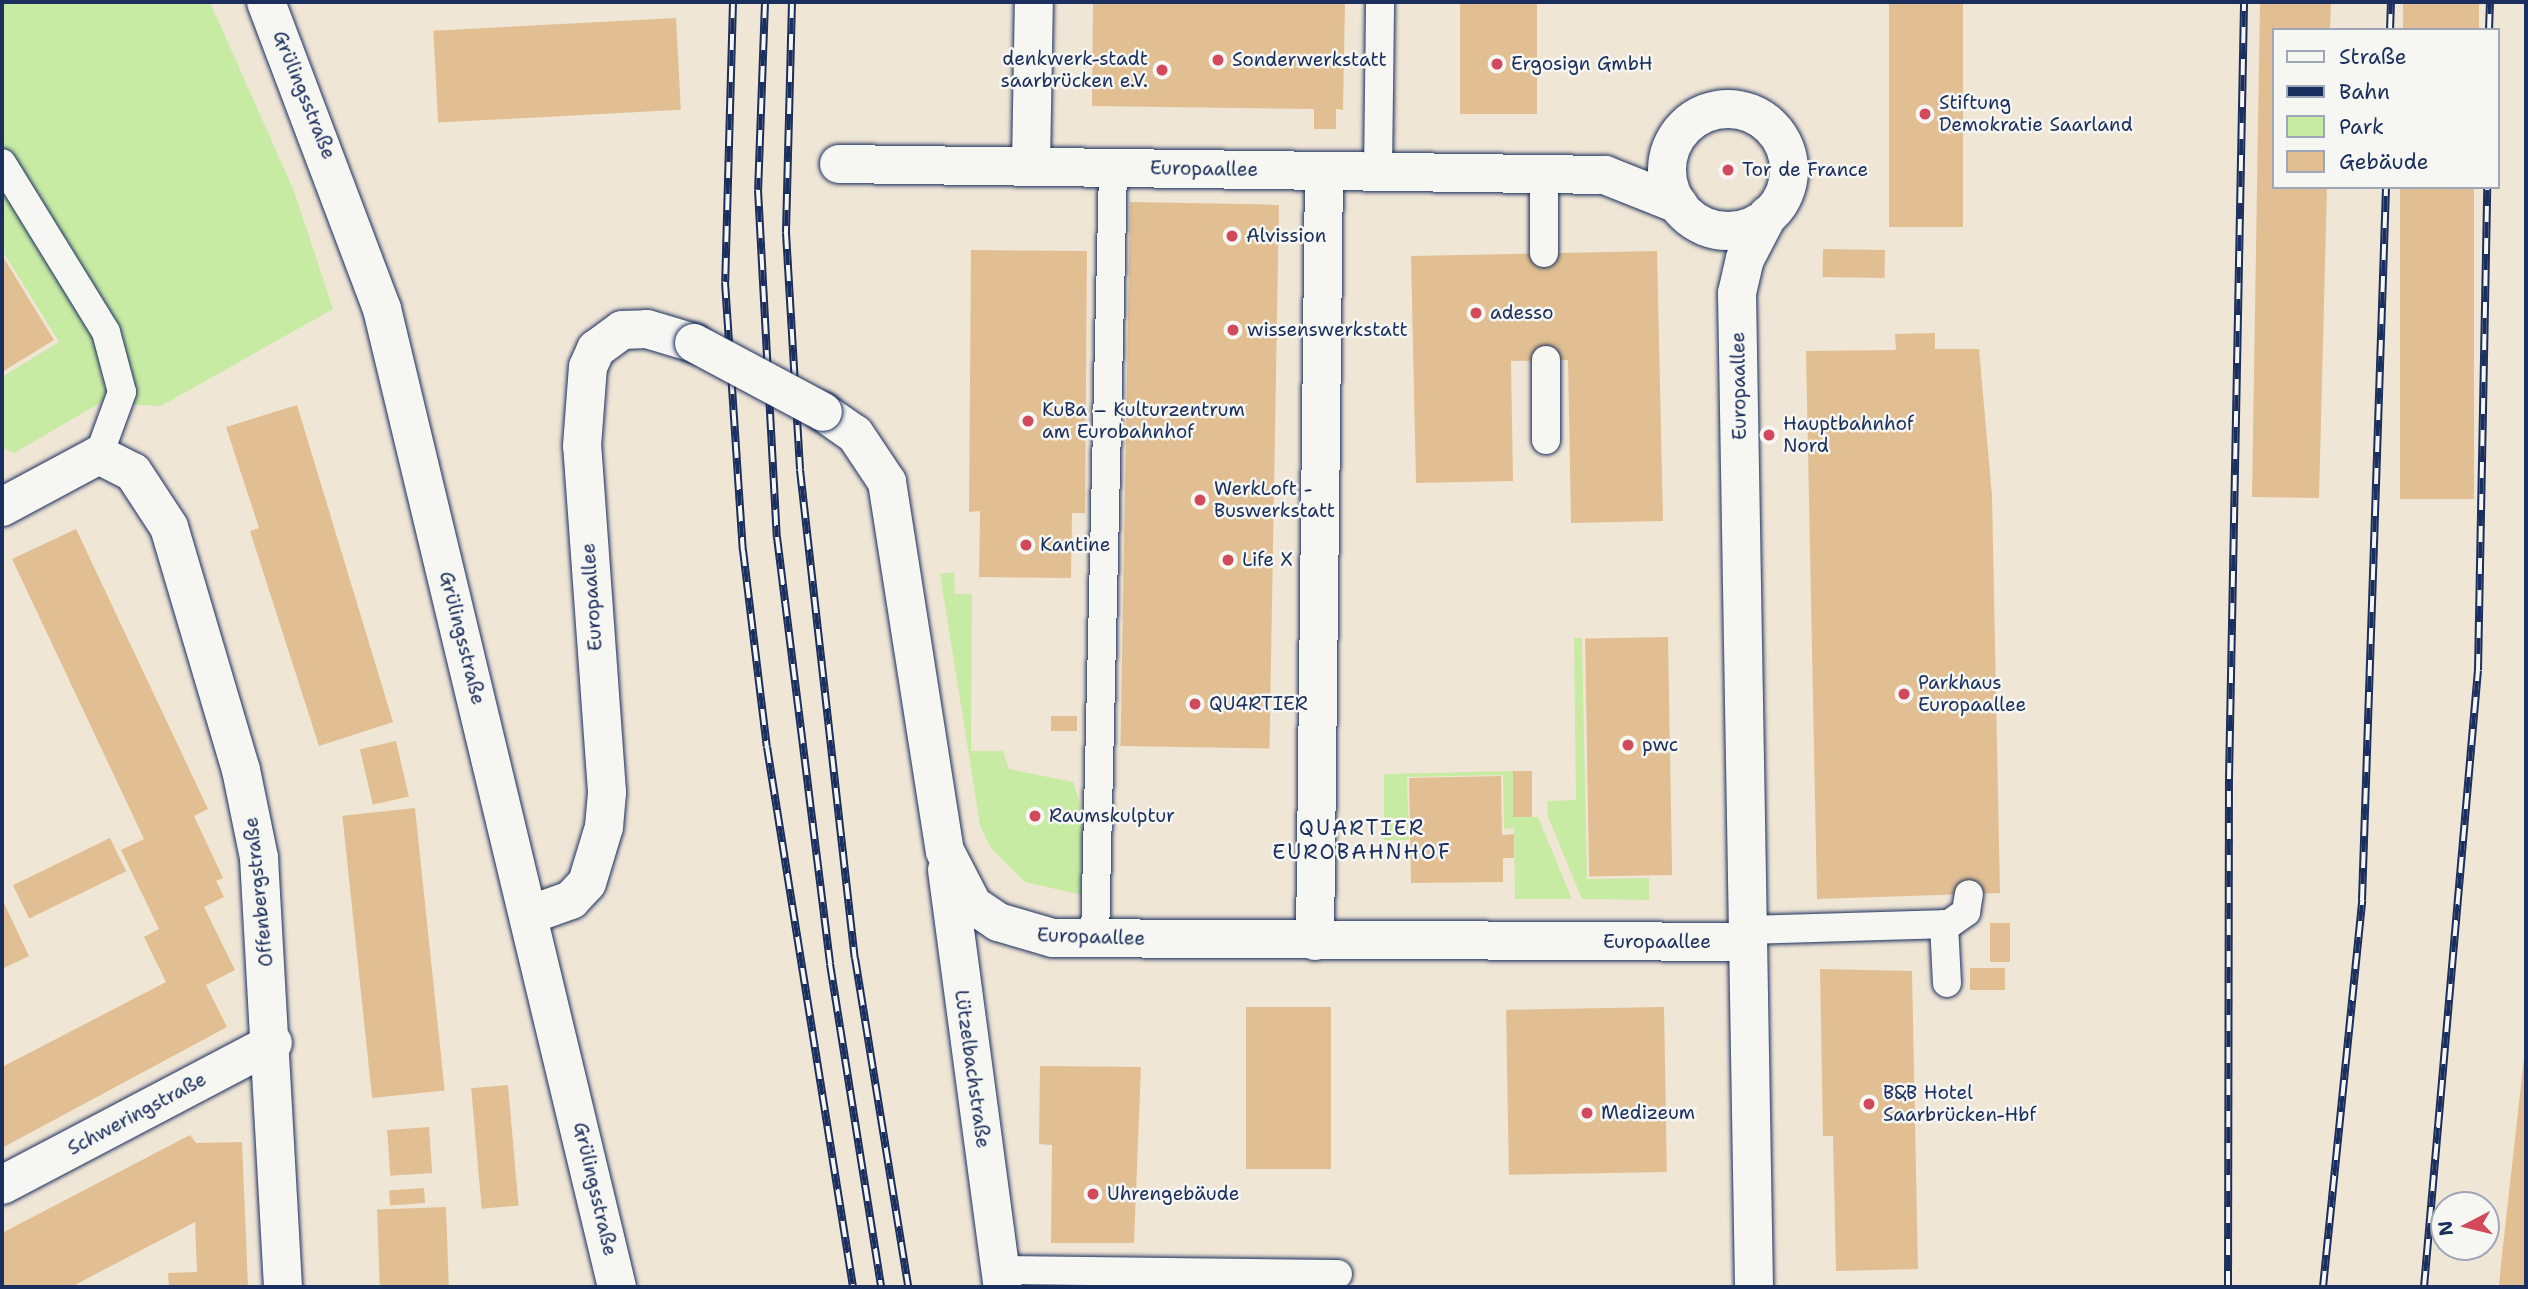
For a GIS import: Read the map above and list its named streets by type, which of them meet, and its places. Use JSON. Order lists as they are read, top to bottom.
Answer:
{
  "streets": {
    "street": [
      "Grülingsstraße",
      "Europaallee",
      "Offenbergstraße",
      "Lützelbachstraße",
      "Schweringstraße"
    ]
  },
  "crossings": [
    ["Grülingsstraße", "Europaallee"],
    ["Europaallee", "Lützelbachstraße"],
    ["Offenbergstraße", "Schweringstraße"]
  ],
  "districts": ["QUARTIER EUROBAHNHOF"],
  "places": [
    "Sonderwerkstatt",
    "Ergosign GmbH",
    "denkwerk-stadt saarbrücken e.V.",
    "Stiftung Demokratie Saarland",
    "Tor de France",
    "Alvission",
    "adesso",
    "wissenswerkstatt",
    "KuBa – Kulturzentrum am Eurobahnhof",
    "Hauptbahnhof Nord",
    "WerkLoft - Buswerkstatt",
    "Kantine",
    "Life X",
    "Parkhaus Europaallee",
    "QU4RTIER",
    "pwc",
    "Raumskulptur",
    "B&B Hotel Saarbrücken-Hbf",
    "Medizeum",
    "Uhrengebäude"
  ],
  "legend": [
    "Straße",
    "Bahn",
    "Park",
    "Gebäude"
  ],
  "north": "left"
}
